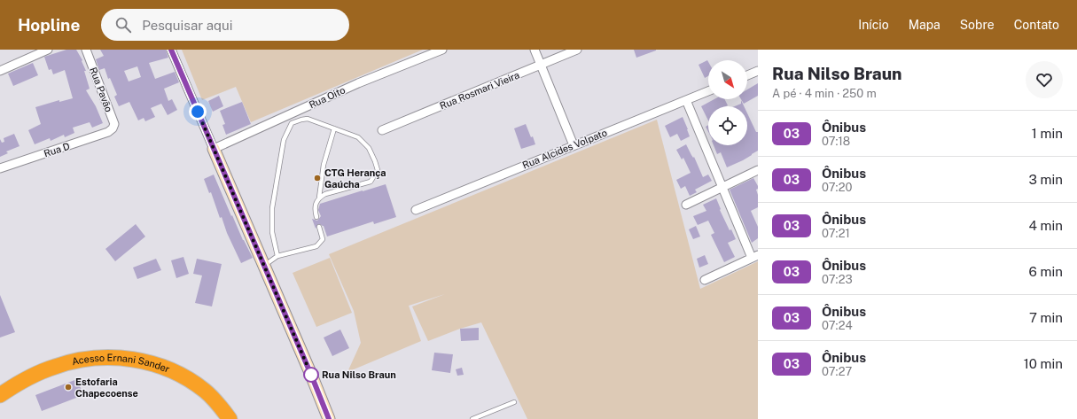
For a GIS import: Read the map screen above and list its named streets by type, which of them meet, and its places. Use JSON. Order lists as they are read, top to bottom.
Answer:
{
  "streets": {
    "highway": ["Acesso Ernani Sander"],
    "street": [
      "Rua Pavão",
      "Rua Rosmari Vieira",
      "Rua Oito",
      "Rua Alcides Volpato",
      "Rua D"
    ]
  },
  "crossings": [
    ["Rua Pavão", "Rua D"]
  ],
  "places": ["CTG Herança Gaúcha", "Rua Nilso Braun", "Estofaria Chapecoense"],
  "lines": ["bus line 03"],
  "north": "bottom right",
  "page": {
    "header": "Hopline",
    "search": "Pesquisar aqui",
    "nav": [
      "Início",
      "Mapa",
      "Sobre",
      "Contato"
    ],
    "heading": ["Rua Nilso Braun", "A pé · 4 min · 250 m"],
    "list": [
      {
        "mark": "03",
        "name": "Ônibus",
        "note": "07:18",
        "value": "1 min"
      },
      {
        "mark": "03",
        "name": "Ônibus",
        "note": "07:20",
        "value": "3 min"
      },
      {
        "mark": "03",
        "name": "Ônibus",
        "note": "07:21",
        "value": "4 min"
      },
      {
        "mark": "03",
        "name": "Ônibus",
        "note": "07:23",
        "value": "6 min"
      },
      {
        "mark": "03",
        "name": "Ônibus",
        "note": "07:24",
        "value": "7 min"
      },
      {
        "mark": "03",
        "name": "Ônibus",
        "note": "07:27",
        "value": "10 min"
      }
    ]
  }
}
